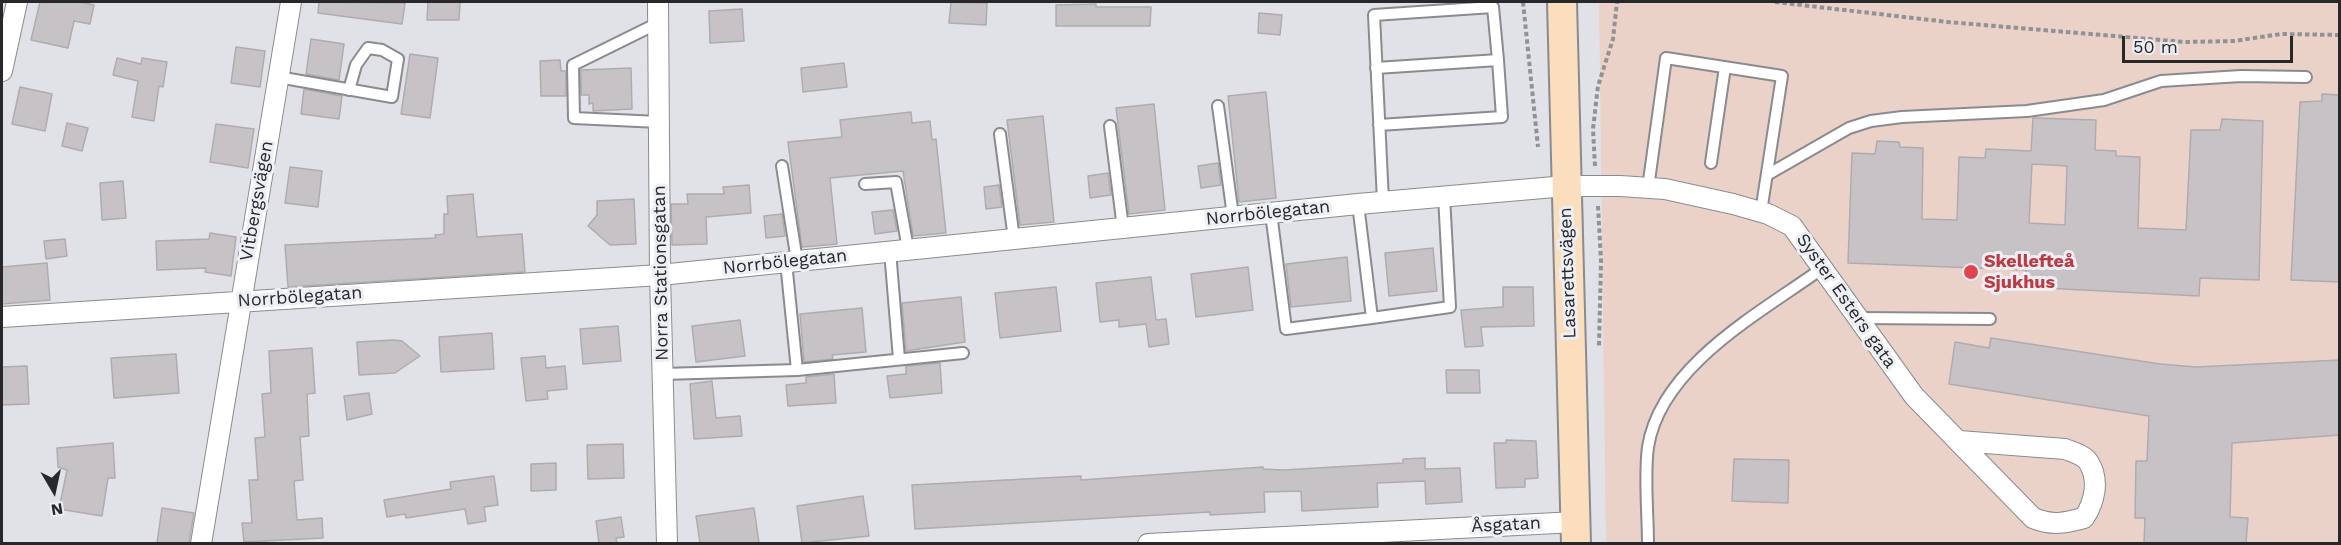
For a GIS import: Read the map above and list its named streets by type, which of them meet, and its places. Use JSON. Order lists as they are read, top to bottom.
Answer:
{
  "streets": {
    "main road": ["Lasarettsvägen"],
    "street": [
      "Vitbergsvägen",
      "Norrbölegatan",
      "Norra Stationsgatan",
      "Syster Esters gata",
      "Åsgatan"
    ]
  },
  "crossings": [
    ["Vitbergsvägen", "Norrbölegatan"],
    ["Norrbölegatan", "Norra Stationsgatan"],
    ["Norrbölegatan", "Lasarettsvägen"],
    ["Norrbölegatan", "Syster Esters gata"],
    ["Lasarettsvägen", "Syster Esters gata"],
    ["Lasarettsvägen", "Åsgatan"]
  ],
  "places": ["Skellefteå Sjukhus"],
  "scale_bar": "50 m",
  "north": "bottom"
}
